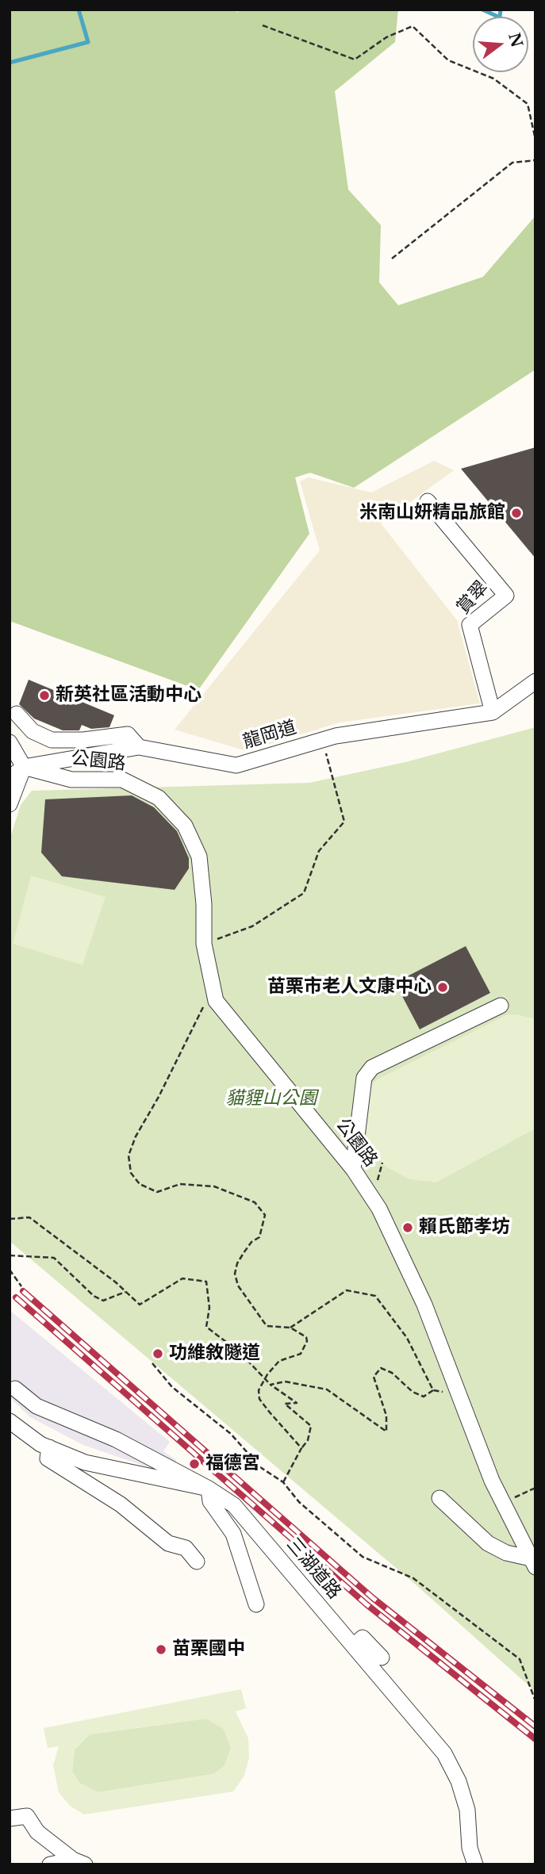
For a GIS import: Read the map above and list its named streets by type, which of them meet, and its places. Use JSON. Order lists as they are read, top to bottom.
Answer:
{
  "streets": {
    "street": [
      "賞翠",
      "龍岡道",
      "公園路",
      "三湖道路"
    ]
  },
  "crossings": [
    ["賞翠", "龍岡道"],
    ["龍岡道", "公園路"]
  ],
  "parks": ["貓貍山公園"],
  "places": [
    "米南山妍精品旅館",
    "新英社區活動中心",
    "苗栗市老人文康中心",
    "賴氏節孝坊",
    "功維敘隧道",
    "福德宮",
    "苗栗國中"
  ],
  "north": "right"
}
